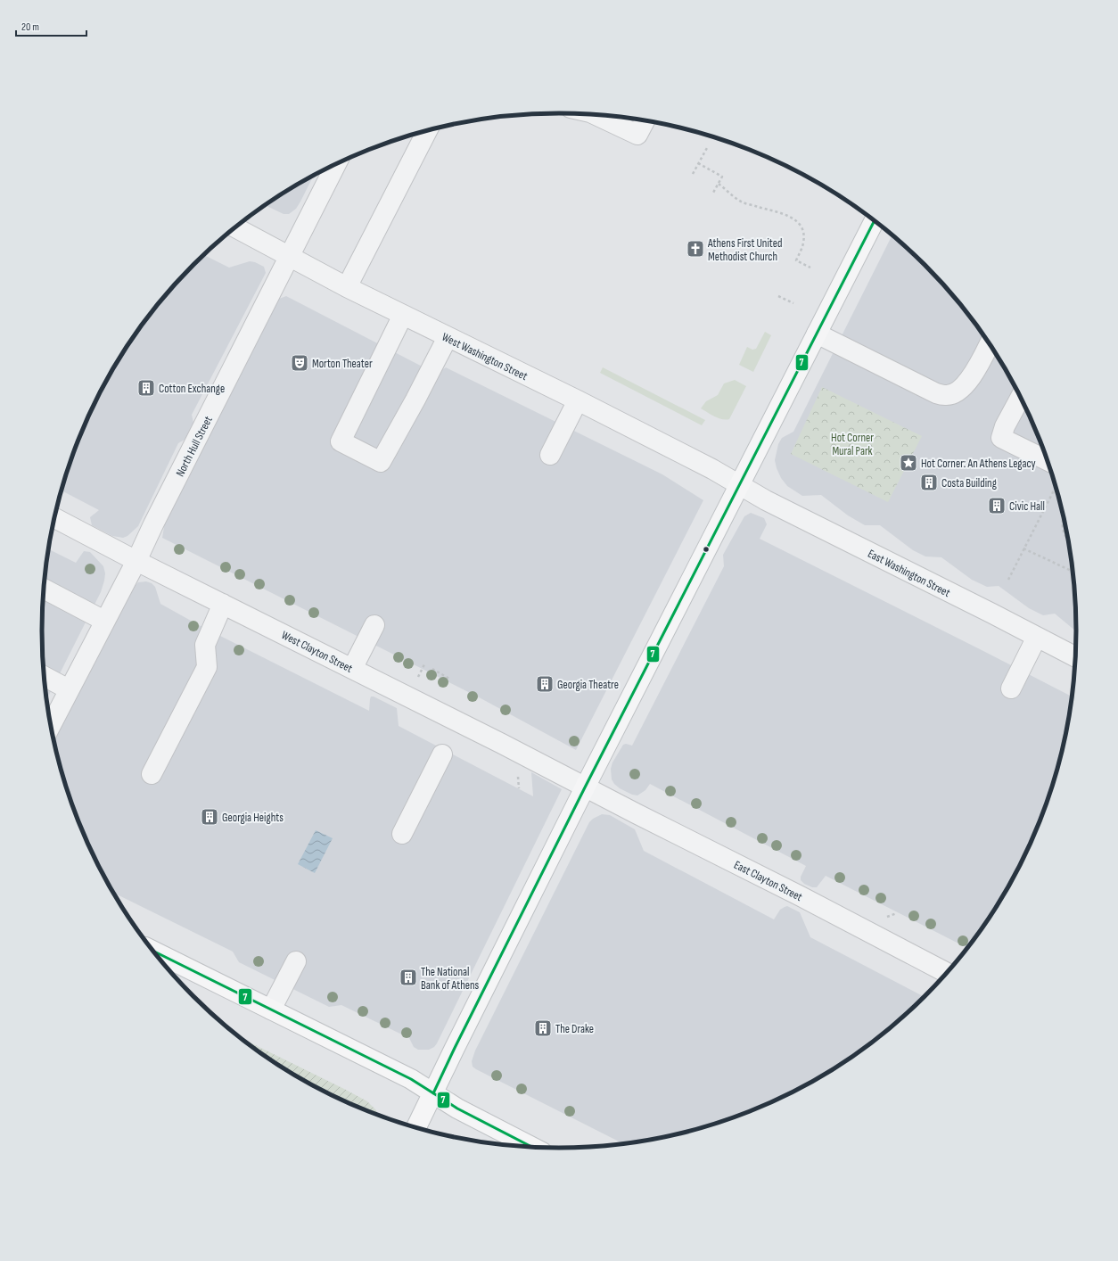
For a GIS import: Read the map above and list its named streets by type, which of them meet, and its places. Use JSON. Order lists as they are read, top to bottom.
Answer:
{
  "streets": {
    "street": [
      "West Washington Street",
      "North Hull Street",
      "East Washington Street",
      "West Clayton Street",
      "East Clayton Street"
    ]
  },
  "crossings": [
    ["West Washington Street", "North Hull Street"],
    ["West Washington Street", "East Washington Street"],
    ["North Hull Street", "West Clayton Street"],
    ["West Clayton Street", "East Clayton Street"]
  ],
  "parks": ["Hot Corner Mural Park"],
  "places": {
    "church": ["Athens First United Methodist Church"],
    "theatre": ["Morton Theater"],
    "building": [
      "Cotton Exchange",
      "Costa Building",
      "Civic Hall",
      "Georgia Theatre",
      "Georgia Heights",
      "The National Bank of Athens",
      "The Drake"
    ],
    "place": ["Hot Corner: An Athens Legacy"]
  },
  "lines": ["transit line 7"],
  "scale_bar": "20 m"
}
